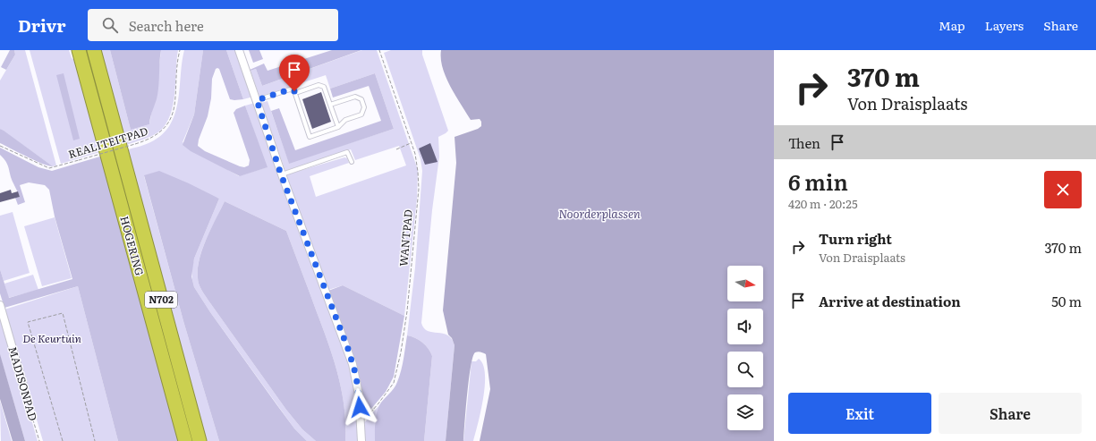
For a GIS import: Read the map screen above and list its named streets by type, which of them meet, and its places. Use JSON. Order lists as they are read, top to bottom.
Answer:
{
  "streets": {
    "highway": ["HOGERING", "N702"],
    "street": ["MADISONPAD"],
    "path": ["REALITEITPAD", "WANTPAD"]
  },
  "water": ["Noorderplassen"],
  "parks": ["De Keurtuin"],
  "north": "right",
  "page": {
    "header": "Drivr",
    "search": "Search here",
    "nav": ["Map", "Layers", "Share"],
    "turn": ["370 m", "Von Draisplaats"],
    "then": "Then",
    "heading": ["6 min", "420 m · 20:25"],
    "list": [
      {
        "name": "Turn right",
        "note": "Von Draisplaats",
        "value": "370 m"
      },
      {
        "name": "Arrive at destination",
        "value": "50 m"
      }
    ],
    "buttons": ["Exit", "Share"]
  }
}
